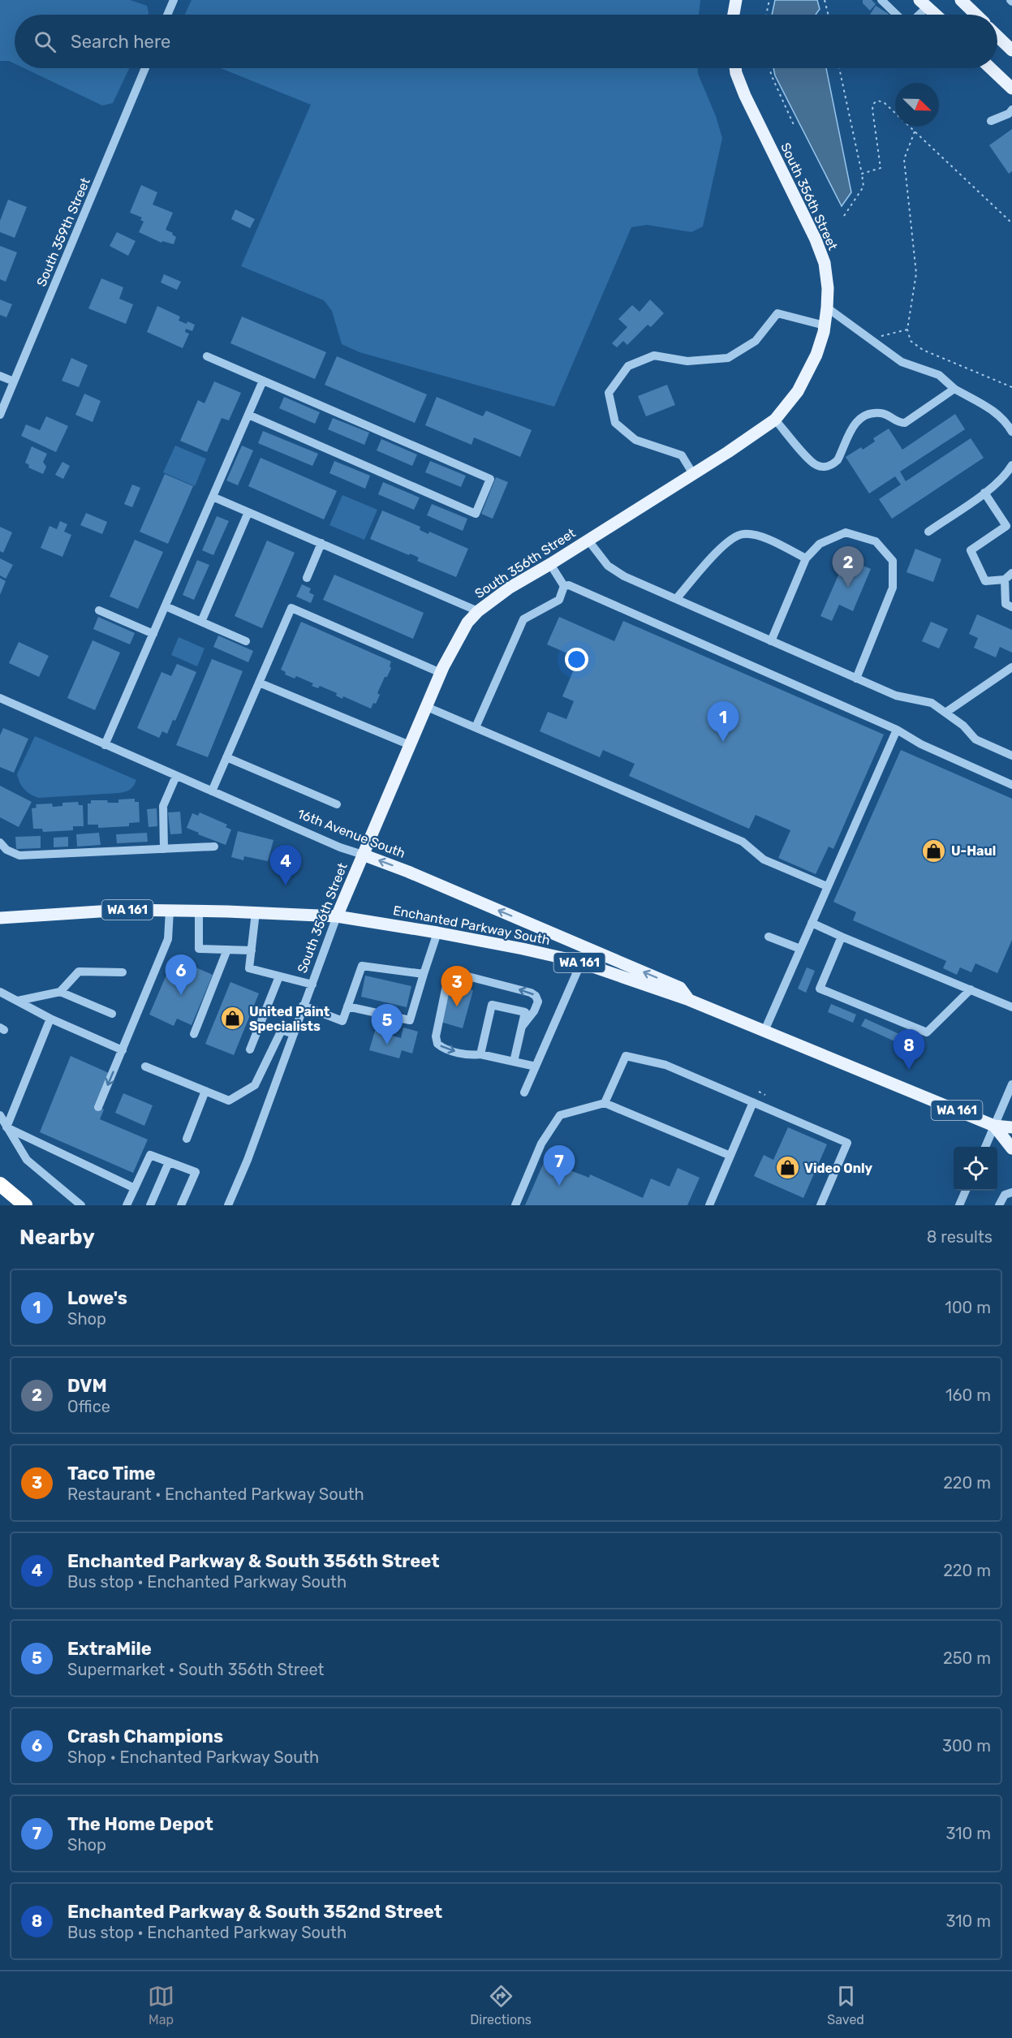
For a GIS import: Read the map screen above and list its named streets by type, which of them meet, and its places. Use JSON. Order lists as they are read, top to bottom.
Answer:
{
  "streets": {
    "main road": [
      "South 356th Street",
      "16th Avenue South",
      "WA 161",
      "Enchanted Parkway South"
    ],
    "street": ["South 359th Street"]
  },
  "crossings": [
    ["South 356th Street", "16th Avenue South"],
    ["South 356th Street", "Enchanted Parkway South"],
    ["16th Avenue South", "Enchanted Parkway South"]
  ],
  "one_way": ["16th Avenue South"],
  "places": {
    "shop": ["U-Haul", "United Paint Specialists", "Video Only"]
  },
  "north": "bottom right",
  "page": {
    "search": "Search here",
    "pins": [
      "2",
      "1",
      "4",
      "6",
      "3",
      "5",
      "8",
      "7"
    ],
    "heading": ["Nearby", "8 results"],
    "list": [
      {
        "mark": "1",
        "name": "Lowe's",
        "note": "Shop",
        "value": "100 m"
      },
      {
        "mark": "2",
        "name": "DVM",
        "note": "Office",
        "value": "160 m"
      },
      {
        "mark": "3",
        "name": "Taco Time",
        "note": "Restaurant · Enchanted Parkway South",
        "value": "220 m"
      },
      {
        "mark": "4",
        "name": "Enchanted Parkway & South 356th Street",
        "note": "Bus stop · Enchanted Parkway South",
        "value": "220 m"
      },
      {
        "mark": "5",
        "name": "ExtraMile",
        "note": "Supermarket · South 356th Street",
        "value": "250 m"
      },
      {
        "mark": "6",
        "name": "Crash Champions",
        "note": "Shop · Enchanted Parkway South",
        "value": "300 m"
      },
      {
        "mark": "7",
        "name": "The Home Depot",
        "note": "Shop",
        "value": "310 m"
      },
      {
        "mark": "8",
        "name": "Enchanted Parkway & South 352nd Street",
        "note": "Bus stop · Enchanted Parkway South",
        "value": "310 m"
      }
    ],
    "nav": ["Map", "Directions", "Saved"]
  }
}
